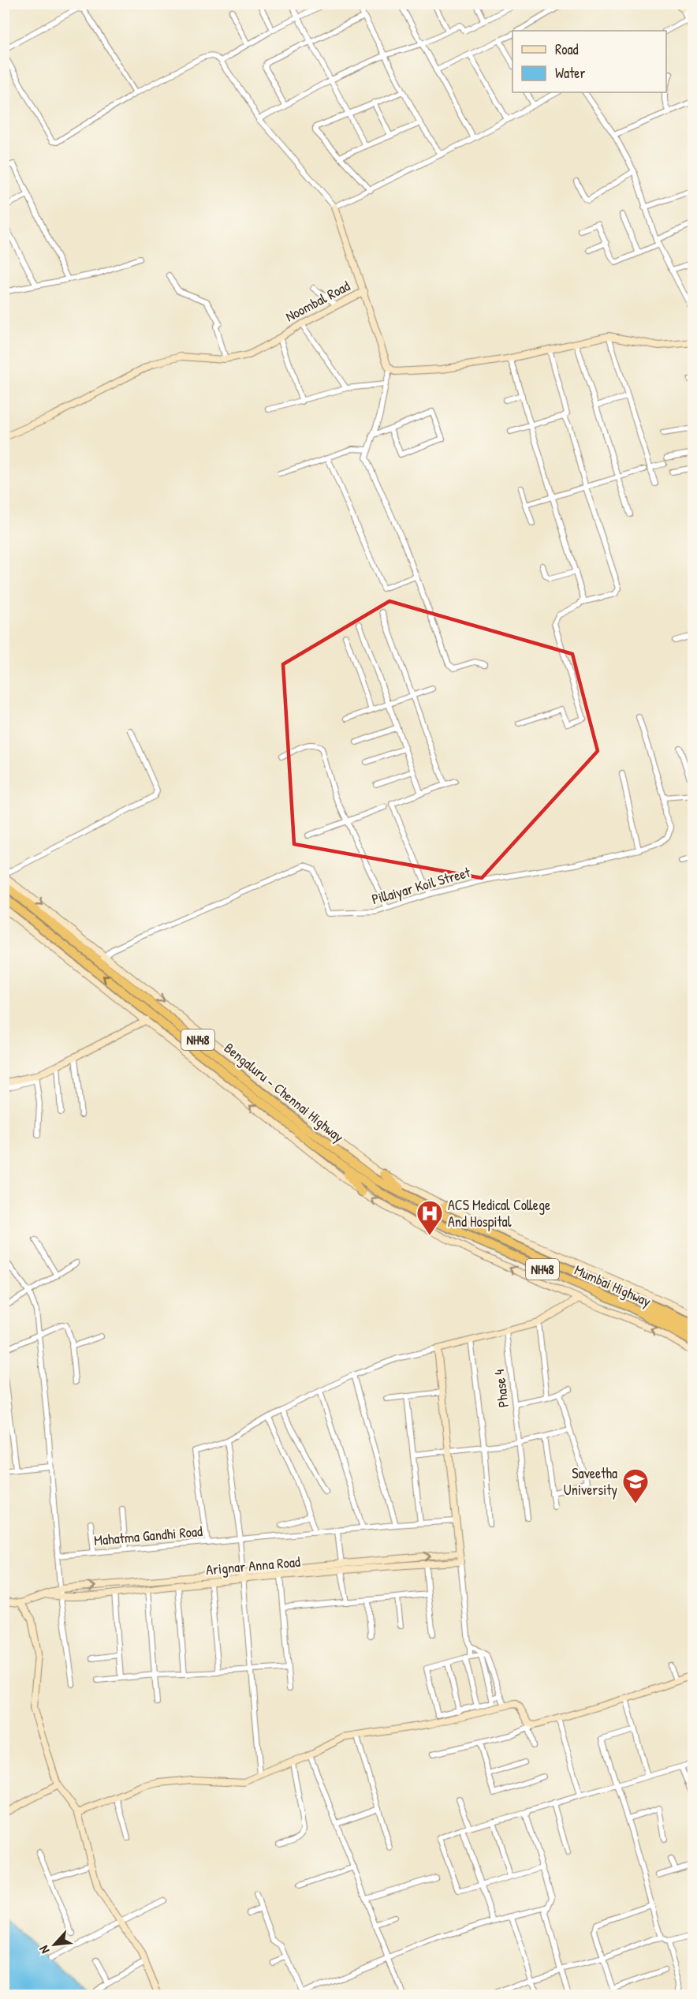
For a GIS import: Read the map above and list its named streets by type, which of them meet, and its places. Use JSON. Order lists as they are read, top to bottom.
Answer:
{
  "streets": {
    "highway": ["NH48", "Bengaluru - Chennai Highway", "Mumbai Highway"],
    "street": [
      "Noombal Road",
      "Pillaiyar Koil Street",
      "Phase 4",
      "Mahatma Gandhi Road",
      "Arignar Anna Road"
    ]
  },
  "crossings": [
    ["Pillaiyar Koil Street", "Bengaluru - Chennai Highway"],
    ["NH48", "Bengaluru - Chennai Highway"],
    ["Bengaluru - Chennai Highway", "Mumbai Highway"]
  ],
  "places": {
    "hospital": ["ACS Medical College And Hospital"],
    "school or university": ["Saveetha University"]
  },
  "legend": ["Road", "Water"],
  "north": "bottom left"
}
